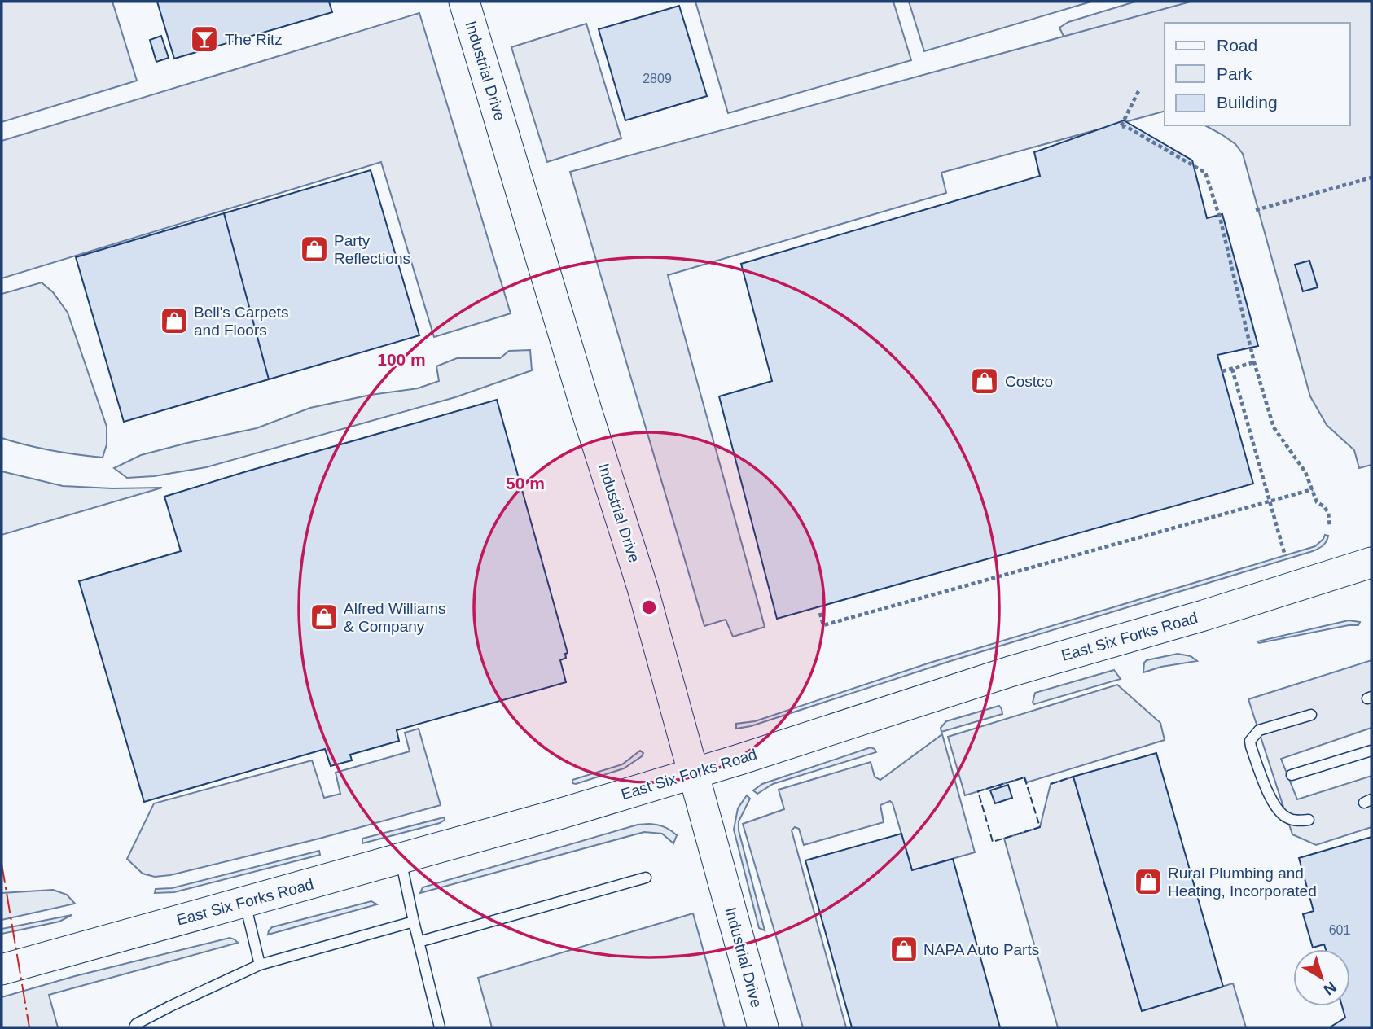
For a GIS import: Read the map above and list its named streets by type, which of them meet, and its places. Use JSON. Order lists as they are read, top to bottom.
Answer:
{
  "streets": {
    "main road": ["Industrial Drive", "East Six Forks Road"]
  },
  "crossings": [
    ["Industrial Drive", "East Six Forks Road"]
  ],
  "places": {
    "bar": ["The Ritz"],
    "shop": [
      "Party Reflections",
      "Bell's Carpets and Floors",
      "Costco",
      "Alfred Williams & Company",
      "Rural Plumbing and Heating, Incorporated",
      "NAPA Auto Parts"
    ]
  },
  "house_numbers": ["2809", "601"],
  "legend": ["Road", "Park", "Building"],
  "north": "bottom right",
  "rings": ["100 m", "50 m"]
}
